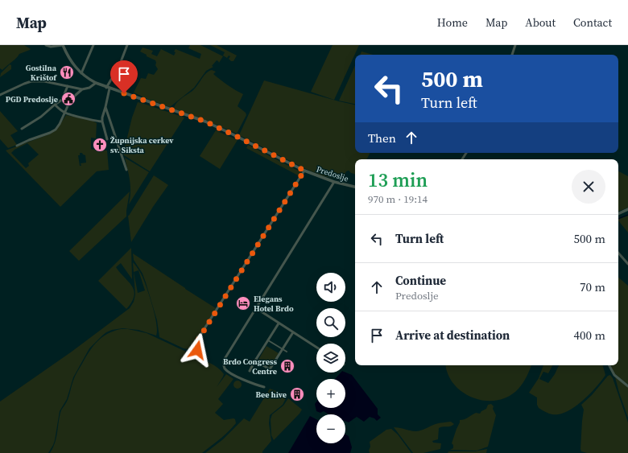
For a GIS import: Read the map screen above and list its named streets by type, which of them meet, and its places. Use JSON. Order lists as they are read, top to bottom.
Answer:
{
  "streets": {
    "street": ["Predoslje"]
  },
  "places": {
    "restaurant": ["Gostilna Krištof"],
    "public building": ["PGD Predoslje"],
    "church": ["Župnijska cerkev sv. Siksta"],
    "hotel": ["Elegans Hotel Brdo"],
    "building": ["Brdo Congress Centre", "Bee hive"]
  },
  "page": {
    "header": "Map",
    "nav": [
      "Home",
      "Map",
      "About",
      "Contact"
    ],
    "turn": ["500 m", "Turn left"],
    "then": "Then",
    "heading": ["13 min", "970 m · 19:14"],
    "list": [
      {
        "name": "Turn left",
        "value": "500 m"
      },
      {
        "name": "Continue",
        "note": "Predoslje",
        "value": "70 m"
      },
      {
        "name": "Arrive at destination",
        "value": "400 m"
      }
    ],
    "map_buttons": ["+", "−"]
  }
}
